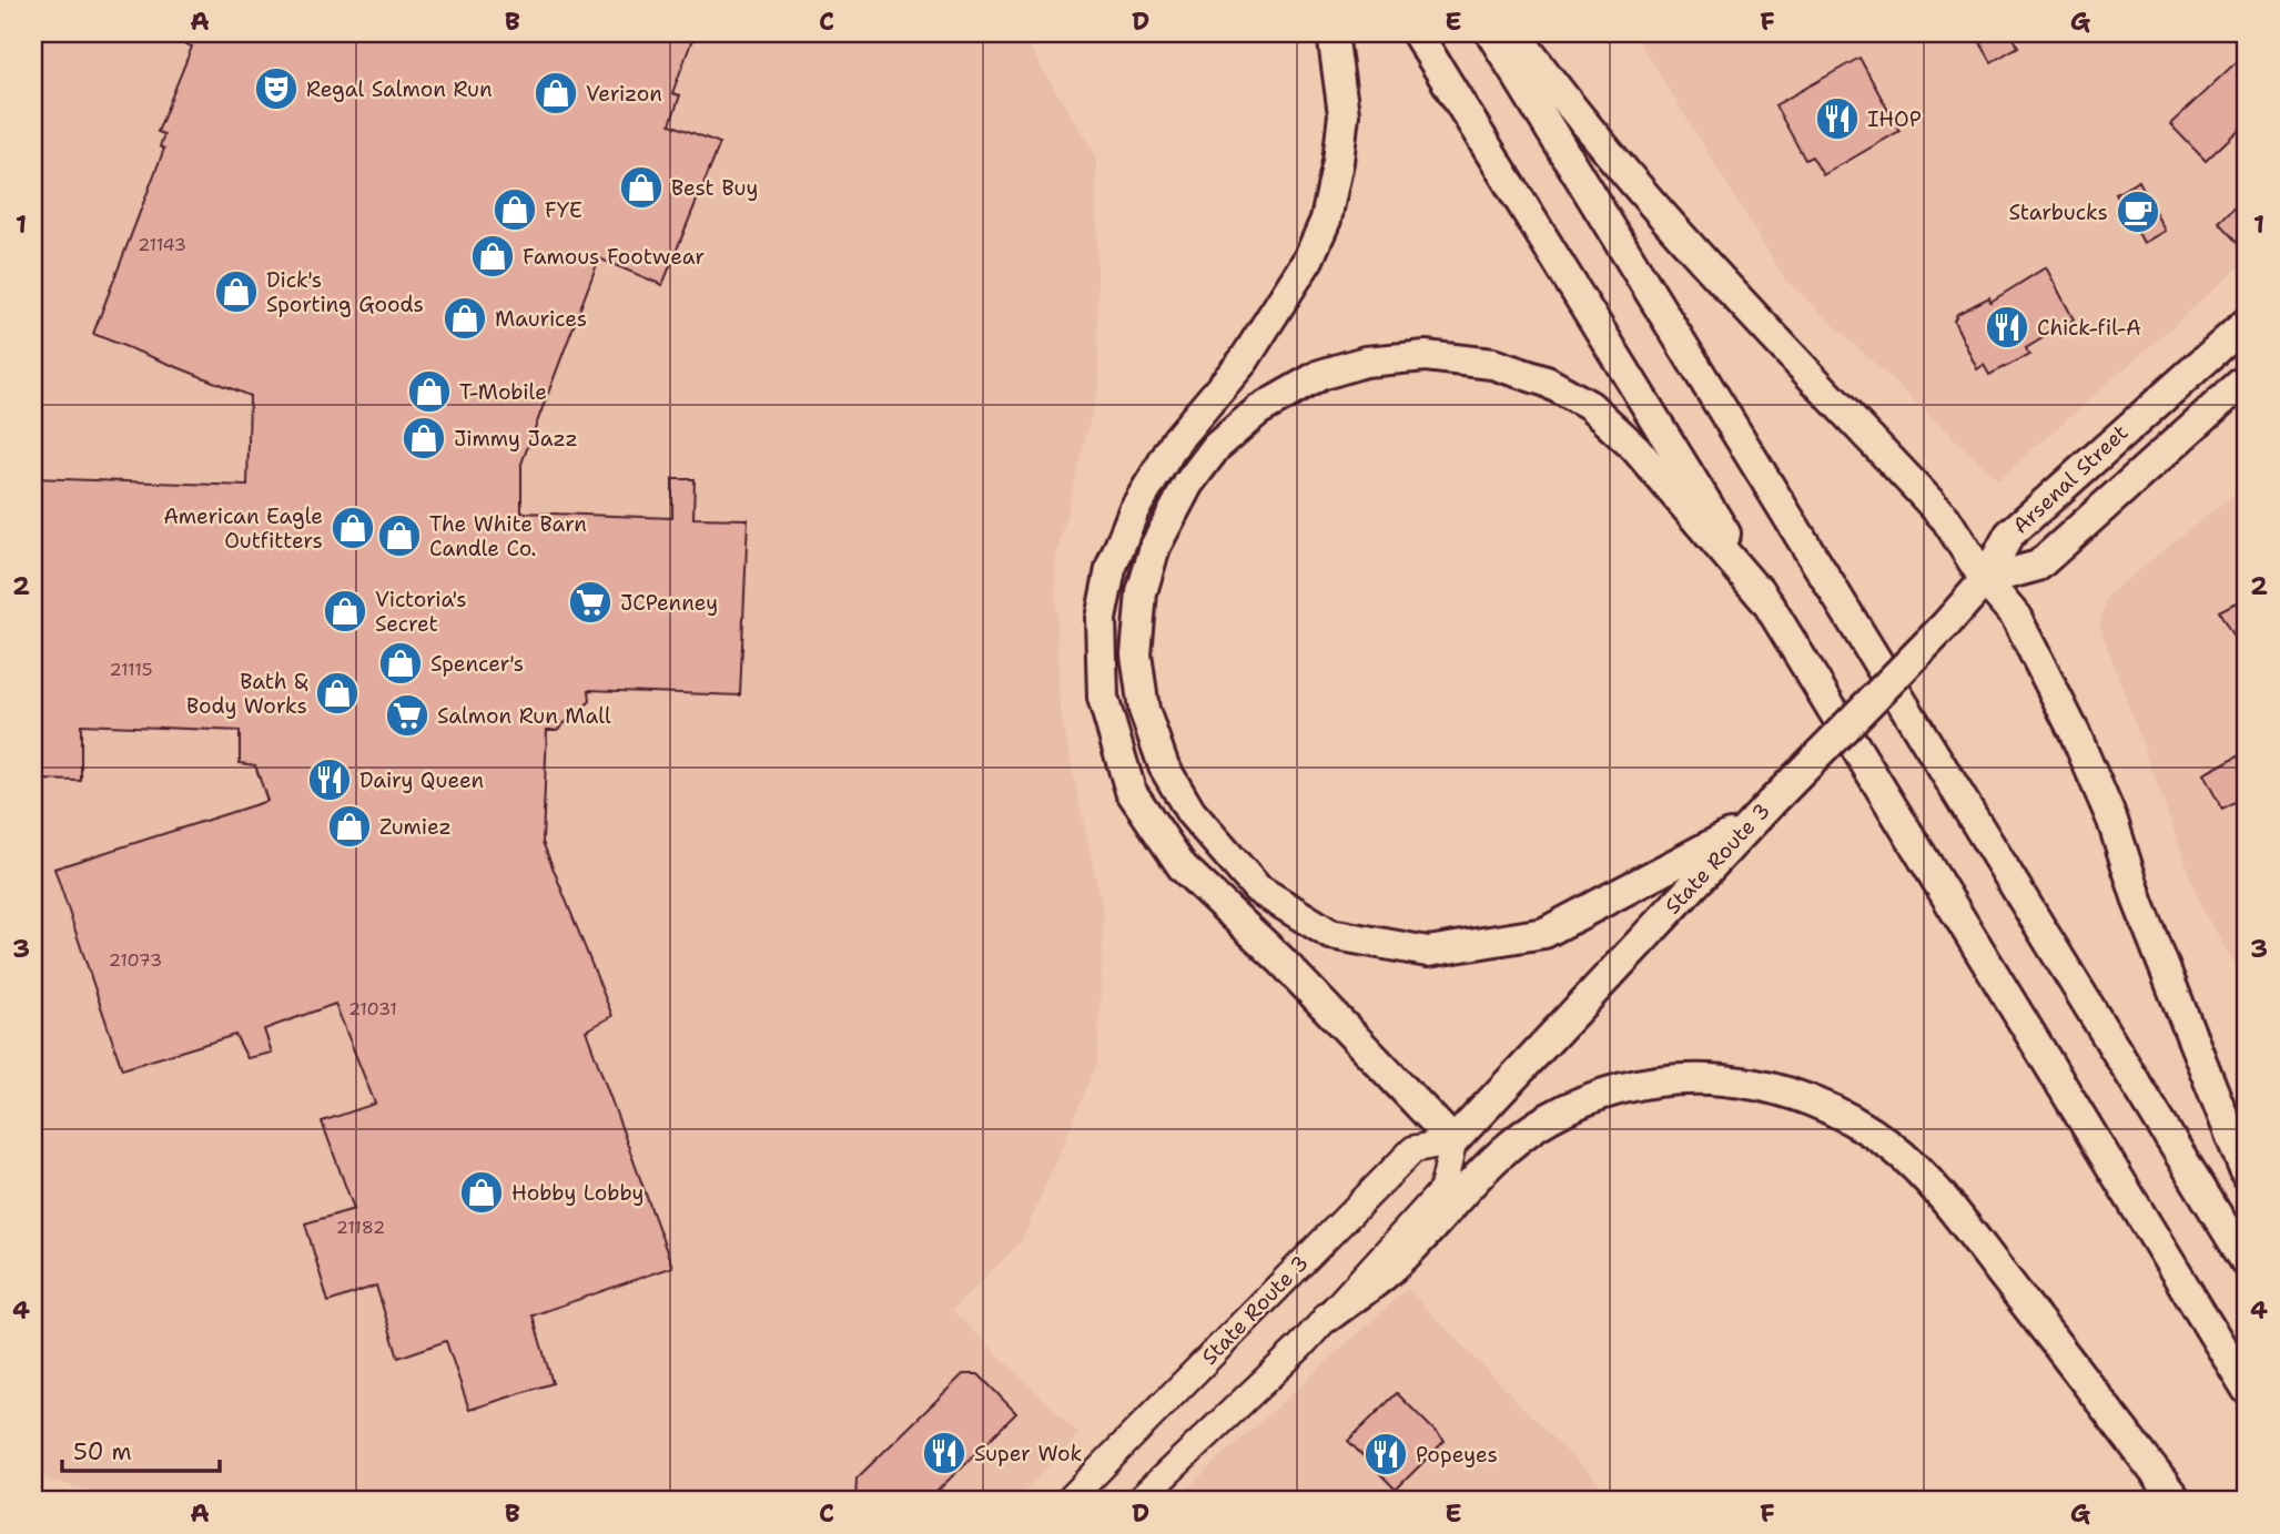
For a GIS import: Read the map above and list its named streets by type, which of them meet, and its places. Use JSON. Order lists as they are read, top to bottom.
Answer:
{
  "streets": {
    "highway": ["Arsenal Street", "State Route 3"]
  },
  "crossings": [
    ["Arsenal Street", "State Route 3"]
  ],
  "places": {
    "theatre": ["Regal Salmon Run"],
    "shop": [
      "Verizon",
      "Best Buy",
      "FYE",
      "Famous Footwear",
      "Dick's Sporting Goods",
      "Maurices",
      "T-Mobile",
      "Jimmy Jazz",
      "American Eagle Outfitters",
      "The White Barn Candle Co.",
      "Victoria's Secret",
      "Spencer's",
      "Bath & Body Works",
      "Zumiez",
      "Hobby Lobby"
    ],
    "restaurant": [
      "IHOP",
      "Chick-fil-A",
      "Dairy Queen",
      "Super Wok",
      "Popeyes"
    ],
    "cafe": ["Starbucks"],
    "supermarket": ["JCPenney", "Salmon Run Mall"]
  },
  "house_numbers": [
    "21143",
    "21115",
    "21073",
    "21031",
    "21182"
  ],
  "scale_bar": "50 m",
  "grid": {
    "columns": [
      "A",
      "B",
      "C",
      "D",
      "E",
      "F",
      "G"
    ],
    "rows": [
      "1",
      "2",
      "3",
      "4"
    ]
  }
}
